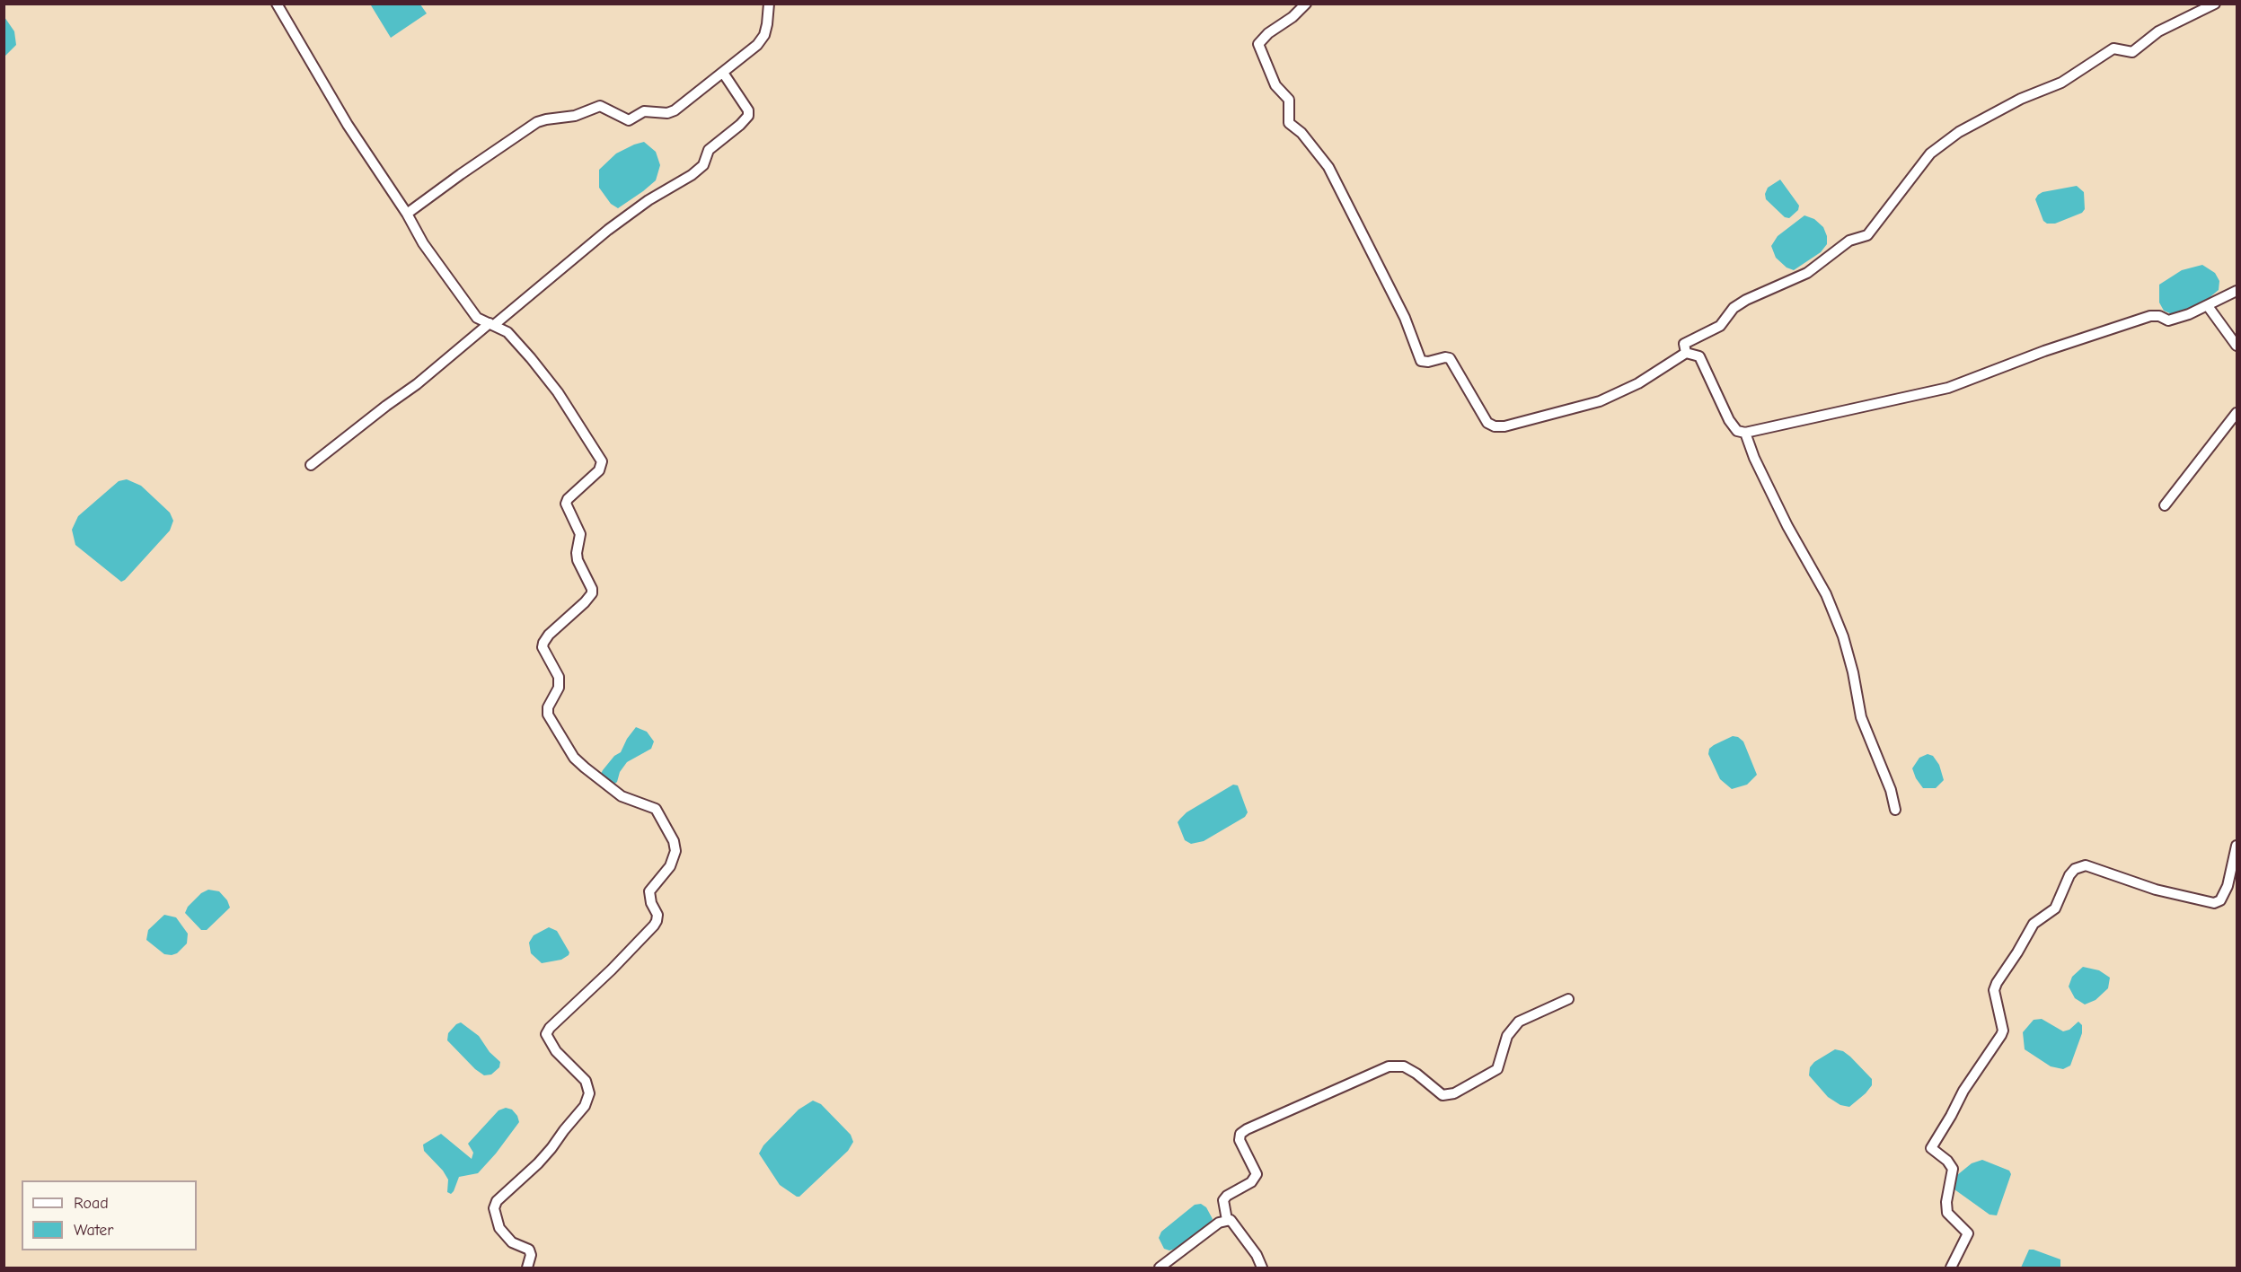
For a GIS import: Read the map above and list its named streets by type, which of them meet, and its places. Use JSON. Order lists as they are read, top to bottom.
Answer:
{
  "legend": ["Road", "Water"]
}
